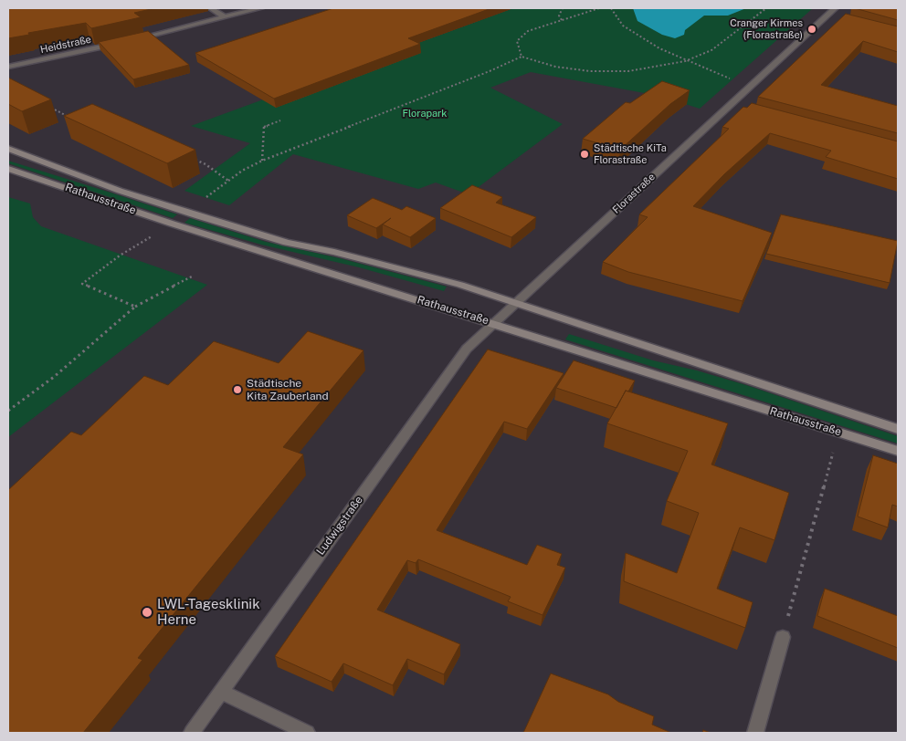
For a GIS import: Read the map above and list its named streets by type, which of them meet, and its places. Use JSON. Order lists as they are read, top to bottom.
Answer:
{
  "streets": {
    "street": [
      "Heidstraße",
      "Florastraße",
      "Rathausstraße",
      "Ludwigstraße"
    ]
  },
  "crossings": [
    ["Florastraße", "Rathausstraße"],
    ["Florastraße", "Ludwigstraße"],
    ["Rathausstraße", "Ludwigstraße"]
  ],
  "parks": ["Florapark"],
  "places": [
    "Cranger Kirmes (Florastraße)",
    "Städtische KiTa Florastraße",
    "Städtische Kita Zauberland",
    "LWL-Tagesklinik Herne"
  ]
}
